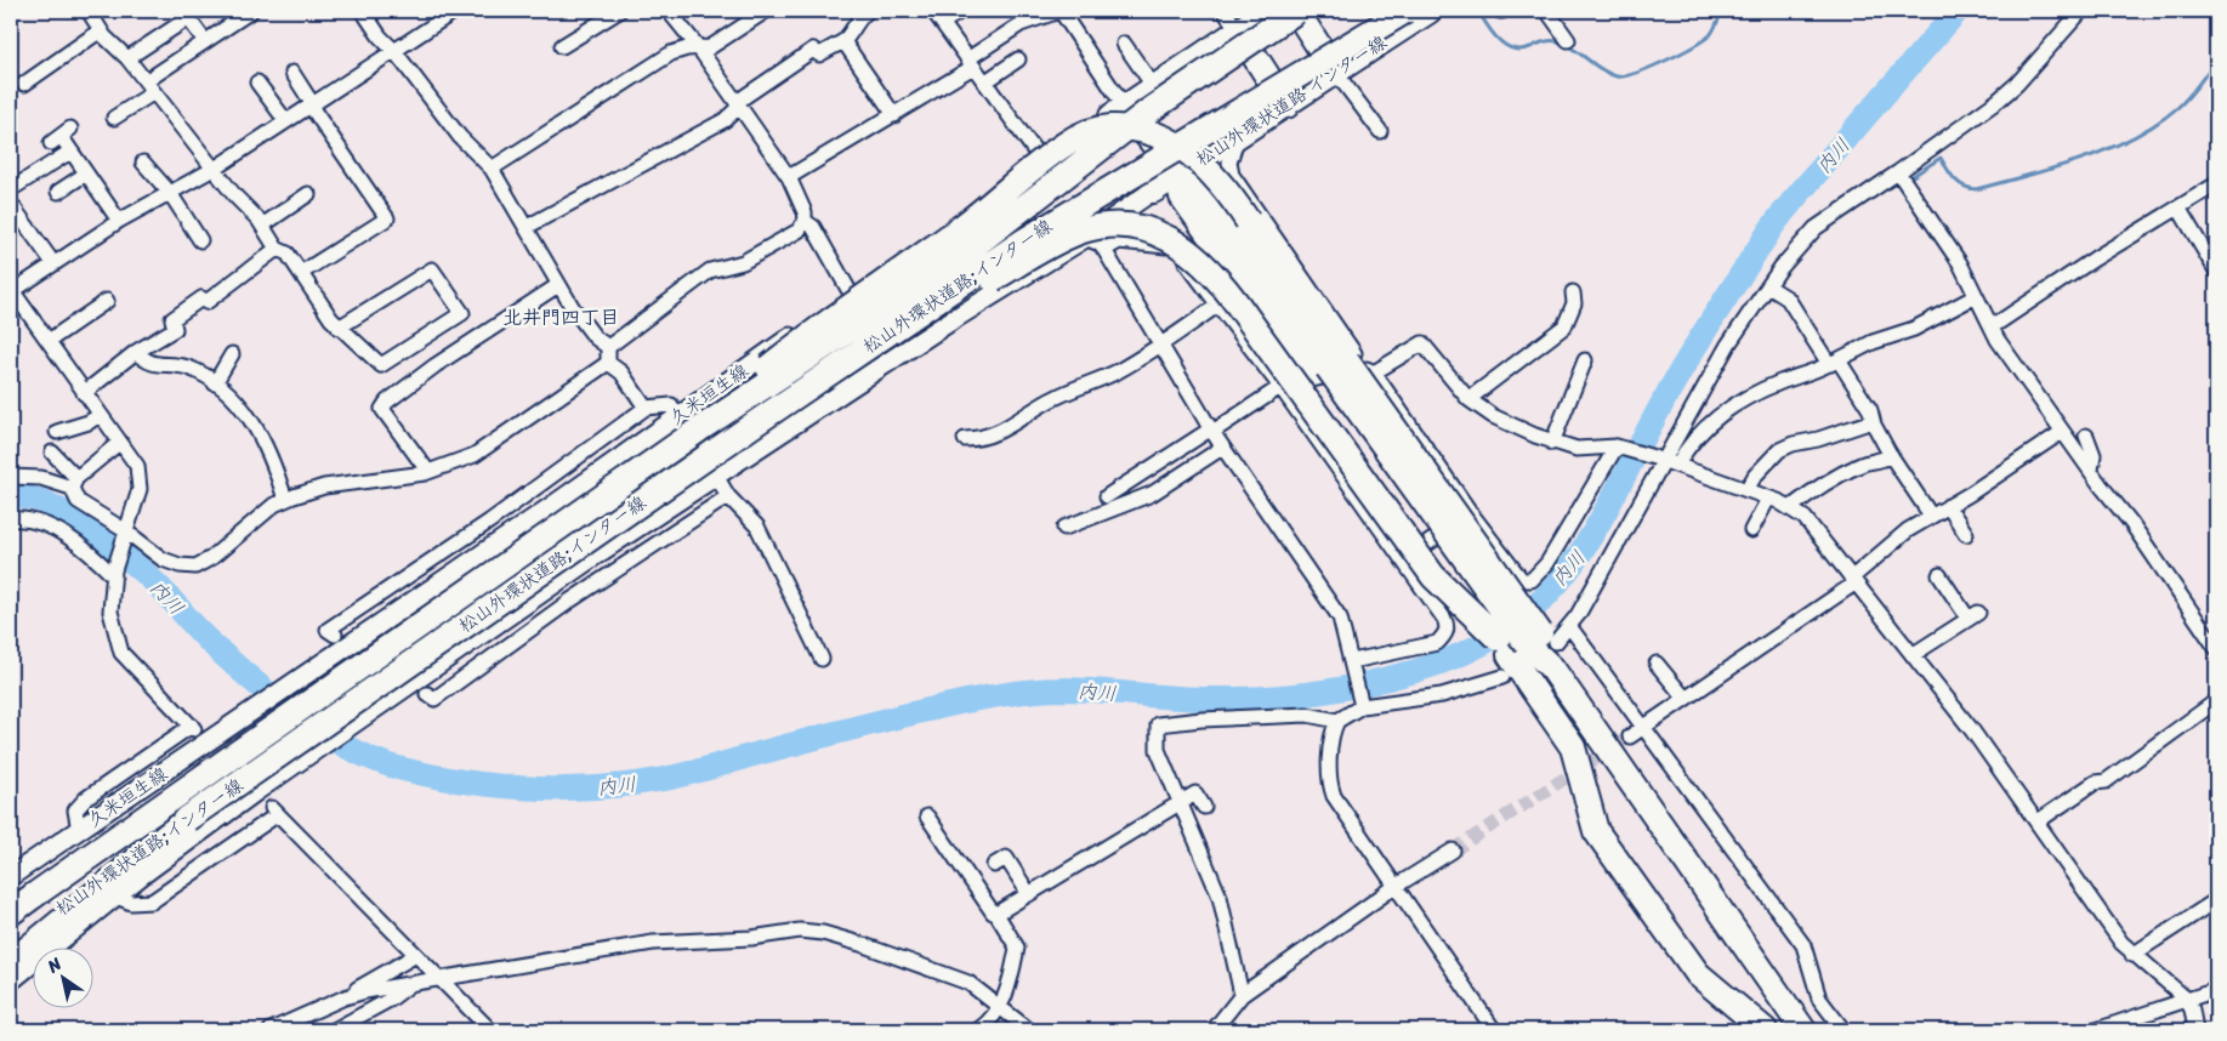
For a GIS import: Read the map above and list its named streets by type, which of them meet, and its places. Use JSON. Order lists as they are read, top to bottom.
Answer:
{
  "streets": {
    "highway": ["松山外環状道路 インター線", "松山外環状道路;インター線"],
    "main road": ["久米垣生線"]
  },
  "districts": ["北井門四丁目"],
  "water": ["内川"],
  "north": "top left"
}
